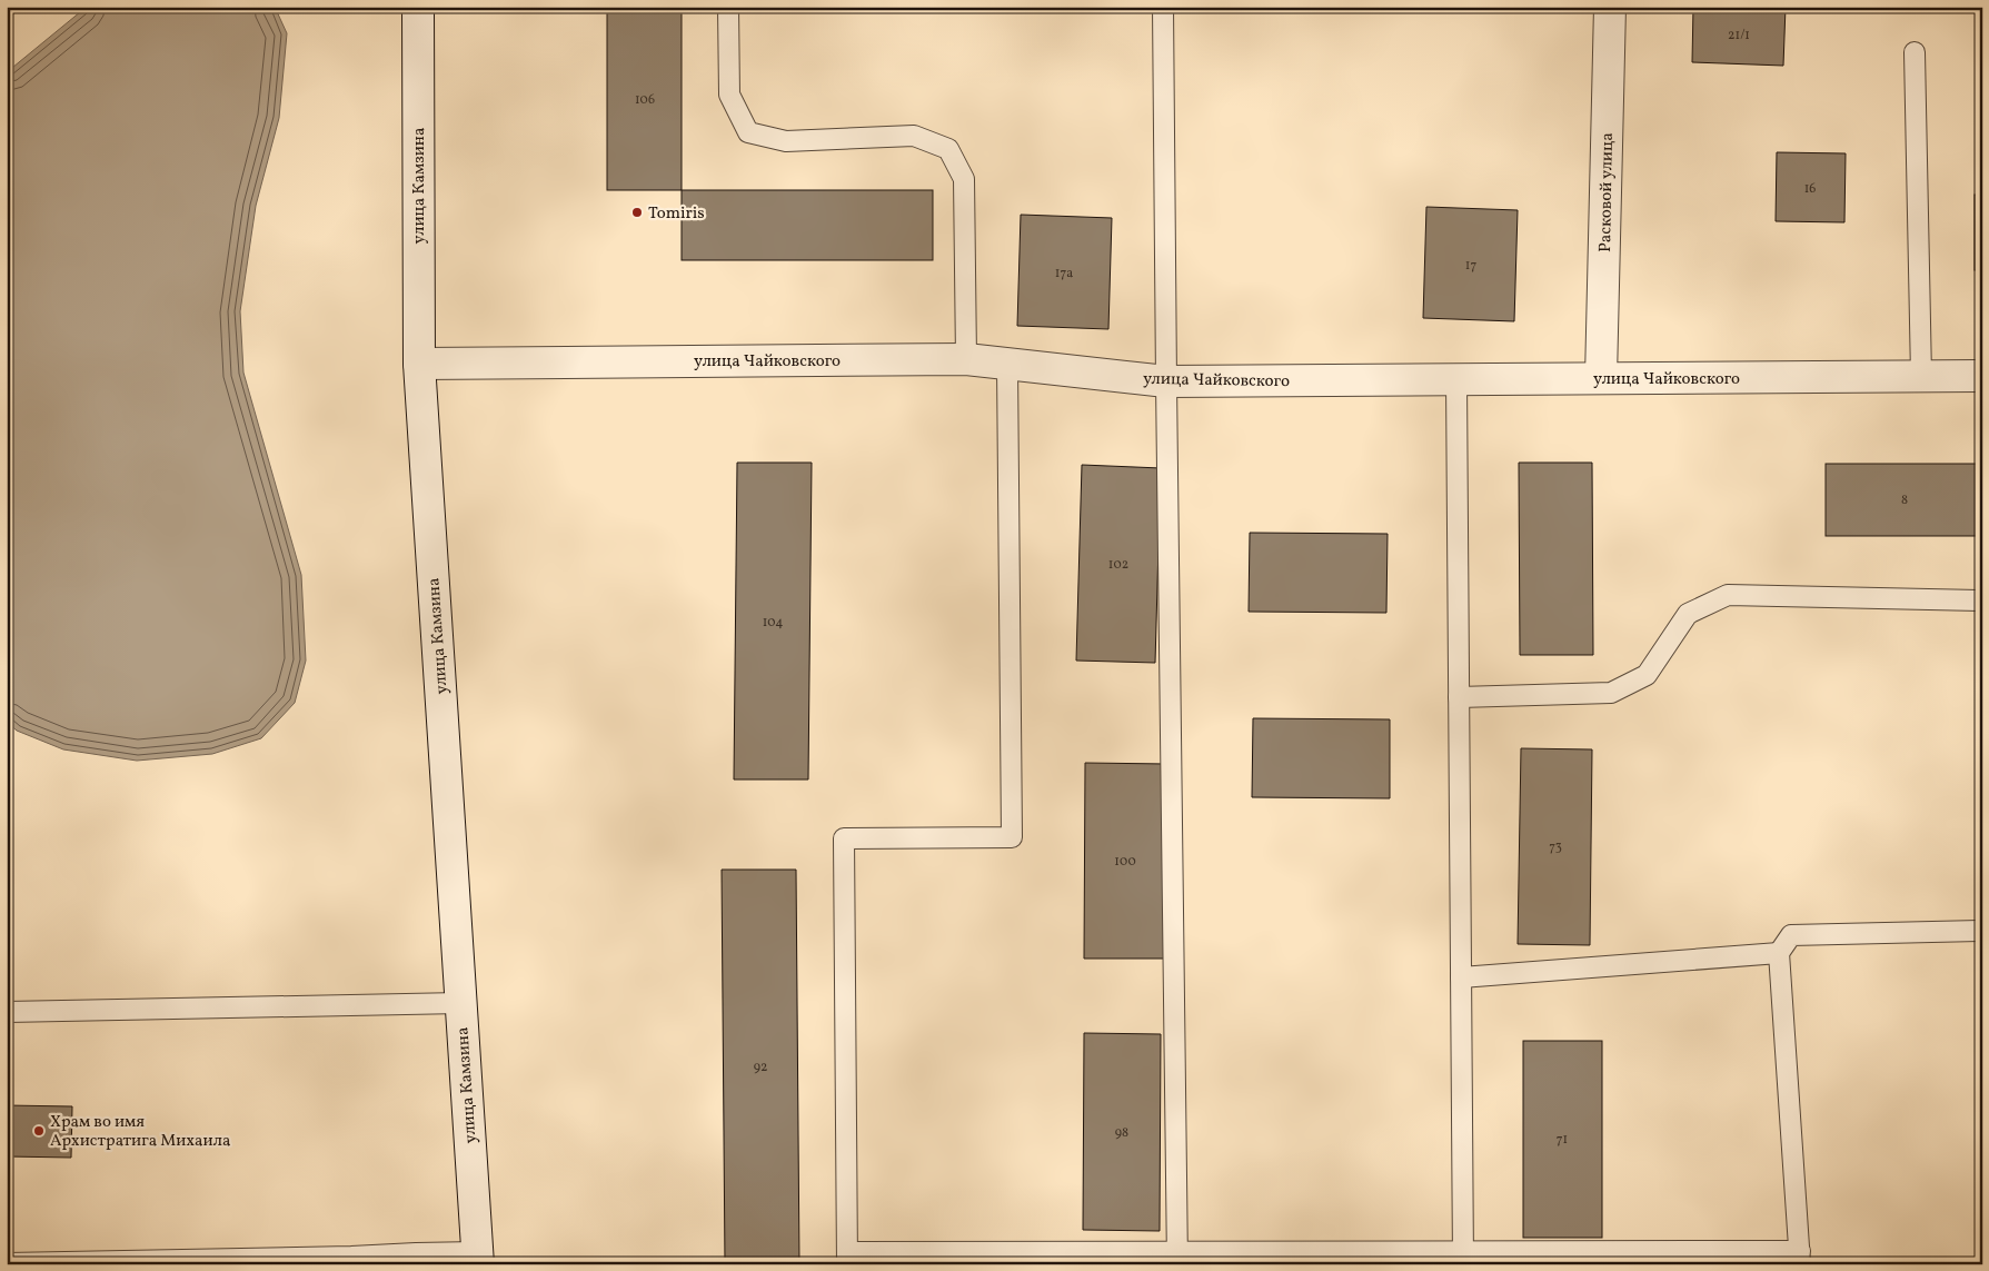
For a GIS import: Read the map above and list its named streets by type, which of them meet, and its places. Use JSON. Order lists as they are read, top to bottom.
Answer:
{
  "streets": {
    "street": ["улица Камзина", "Расковой улица", "улица Чайковского"]
  },
  "crossings": [
    ["улица Камзина", "улица Чайковского"],
    ["Расковой улица", "улица Чайковского"]
  ],
  "places": ["Tomiris", "Храм во имя Архистратига Михаила"],
  "house_numbers": [
    "21/1",
    "106",
    "16",
    "17",
    "17а",
    "8",
    "102",
    "104",
    "73",
    "100",
    "92",
    "98",
    "71"
  ]
}
